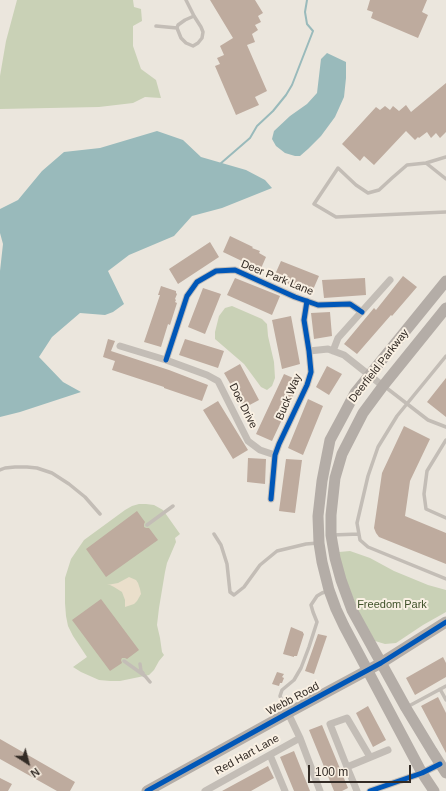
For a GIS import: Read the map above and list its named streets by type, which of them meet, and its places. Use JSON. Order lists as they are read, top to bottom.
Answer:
{
  "streets": {
    "main road": ["Deerfield Parkway", "Webb Road"],
    "street": [
      "Deer Park Lane",
      "Buck Way",
      "Doe Drive",
      "Red Hart Lane"
    ]
  },
  "crossings": [
    ["Deer Park Lane", "Buck Way"],
    ["Deer Park Lane", "Doe Drive"],
    ["Deerfield Parkway", "Webb Road"],
    ["Buck Way", "Doe Drive"]
  ],
  "parks": ["Freedom Park"],
  "scale_bar": "100 m",
  "north": "bottom right"
}
